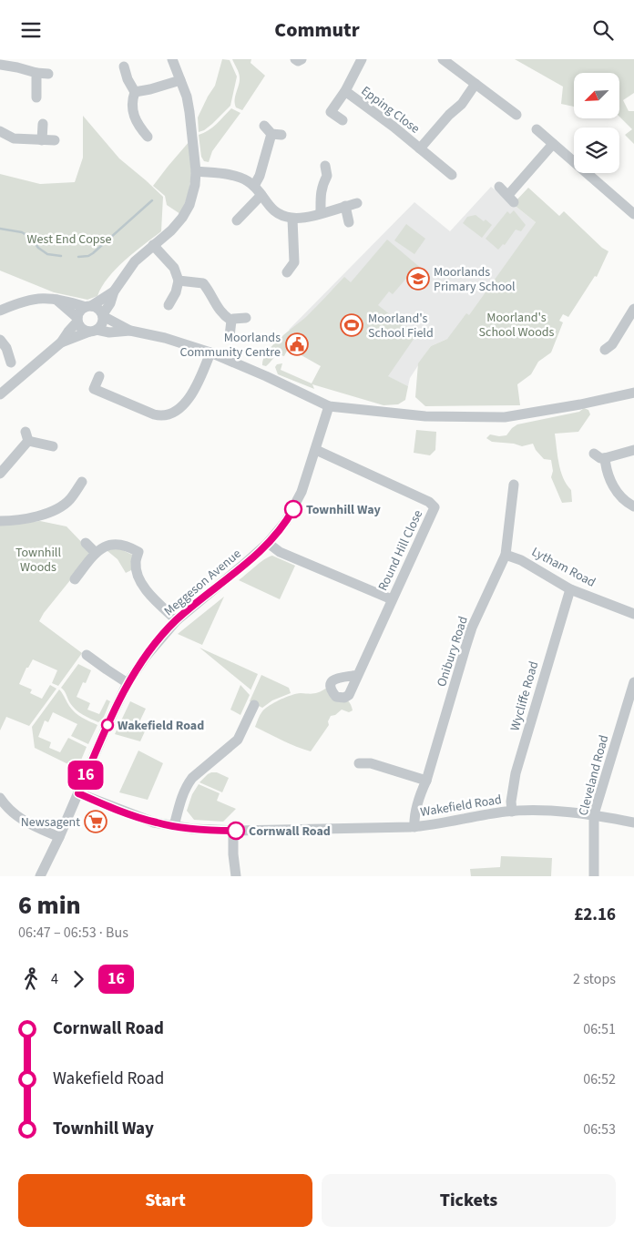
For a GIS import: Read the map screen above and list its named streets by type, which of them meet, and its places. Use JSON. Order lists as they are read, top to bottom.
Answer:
{
  "streets": {
    "street": [
      "Epping Close",
      "Round Hill Close",
      "Lytham Road",
      "Meggeson Avenue",
      "Onibury Road",
      "Wycliffe Road",
      "Cleveland Road",
      "Wakefield Road"
    ]
  },
  "crossings": [
    ["Round Hill Close", "Meggeson Avenue"],
    ["Lytham Road", "Onibury Road"],
    ["Lytham Road", "Wycliffe Road"],
    ["Meggeson Avenue", "Wakefield Road"],
    ["Onibury Road", "Wakefield Road"],
    ["Wycliffe Road", "Wakefield Road"],
    ["Cleveland Road", "Wakefield Road"]
  ],
  "parks": ["West End Copse", "Moorland's School Woods", "Townhill Woods"],
  "places": {
    "school or university": ["Moorlands Primary School"],
    "sports": ["Moorland's School Field"],
    "public building": ["Moorlands Community Centre"],
    "other": ["Townhill Way", "Wakefield Road", "Cornwall Road"],
    "supermarket": ["Newsagent"]
  },
  "lines": ["bus line 16"],
  "north": "bottom left",
  "page": {
    "header": "Commutr",
    "on_map": "16",
    "heading": ["6 min", "06:47 – 06:53 · Bus", "£2.16"],
    "legs": ["4", "16", "2 stops"],
    "list": [
      {
        "name": "Cornwall Road",
        "value": "06:51"
      },
      {
        "name": "Wakefield Road",
        "value": "06:52"
      },
      {
        "name": "Townhill Way",
        "value": "06:53"
      }
    ],
    "buttons": ["Start", "Tickets"]
  }
}
